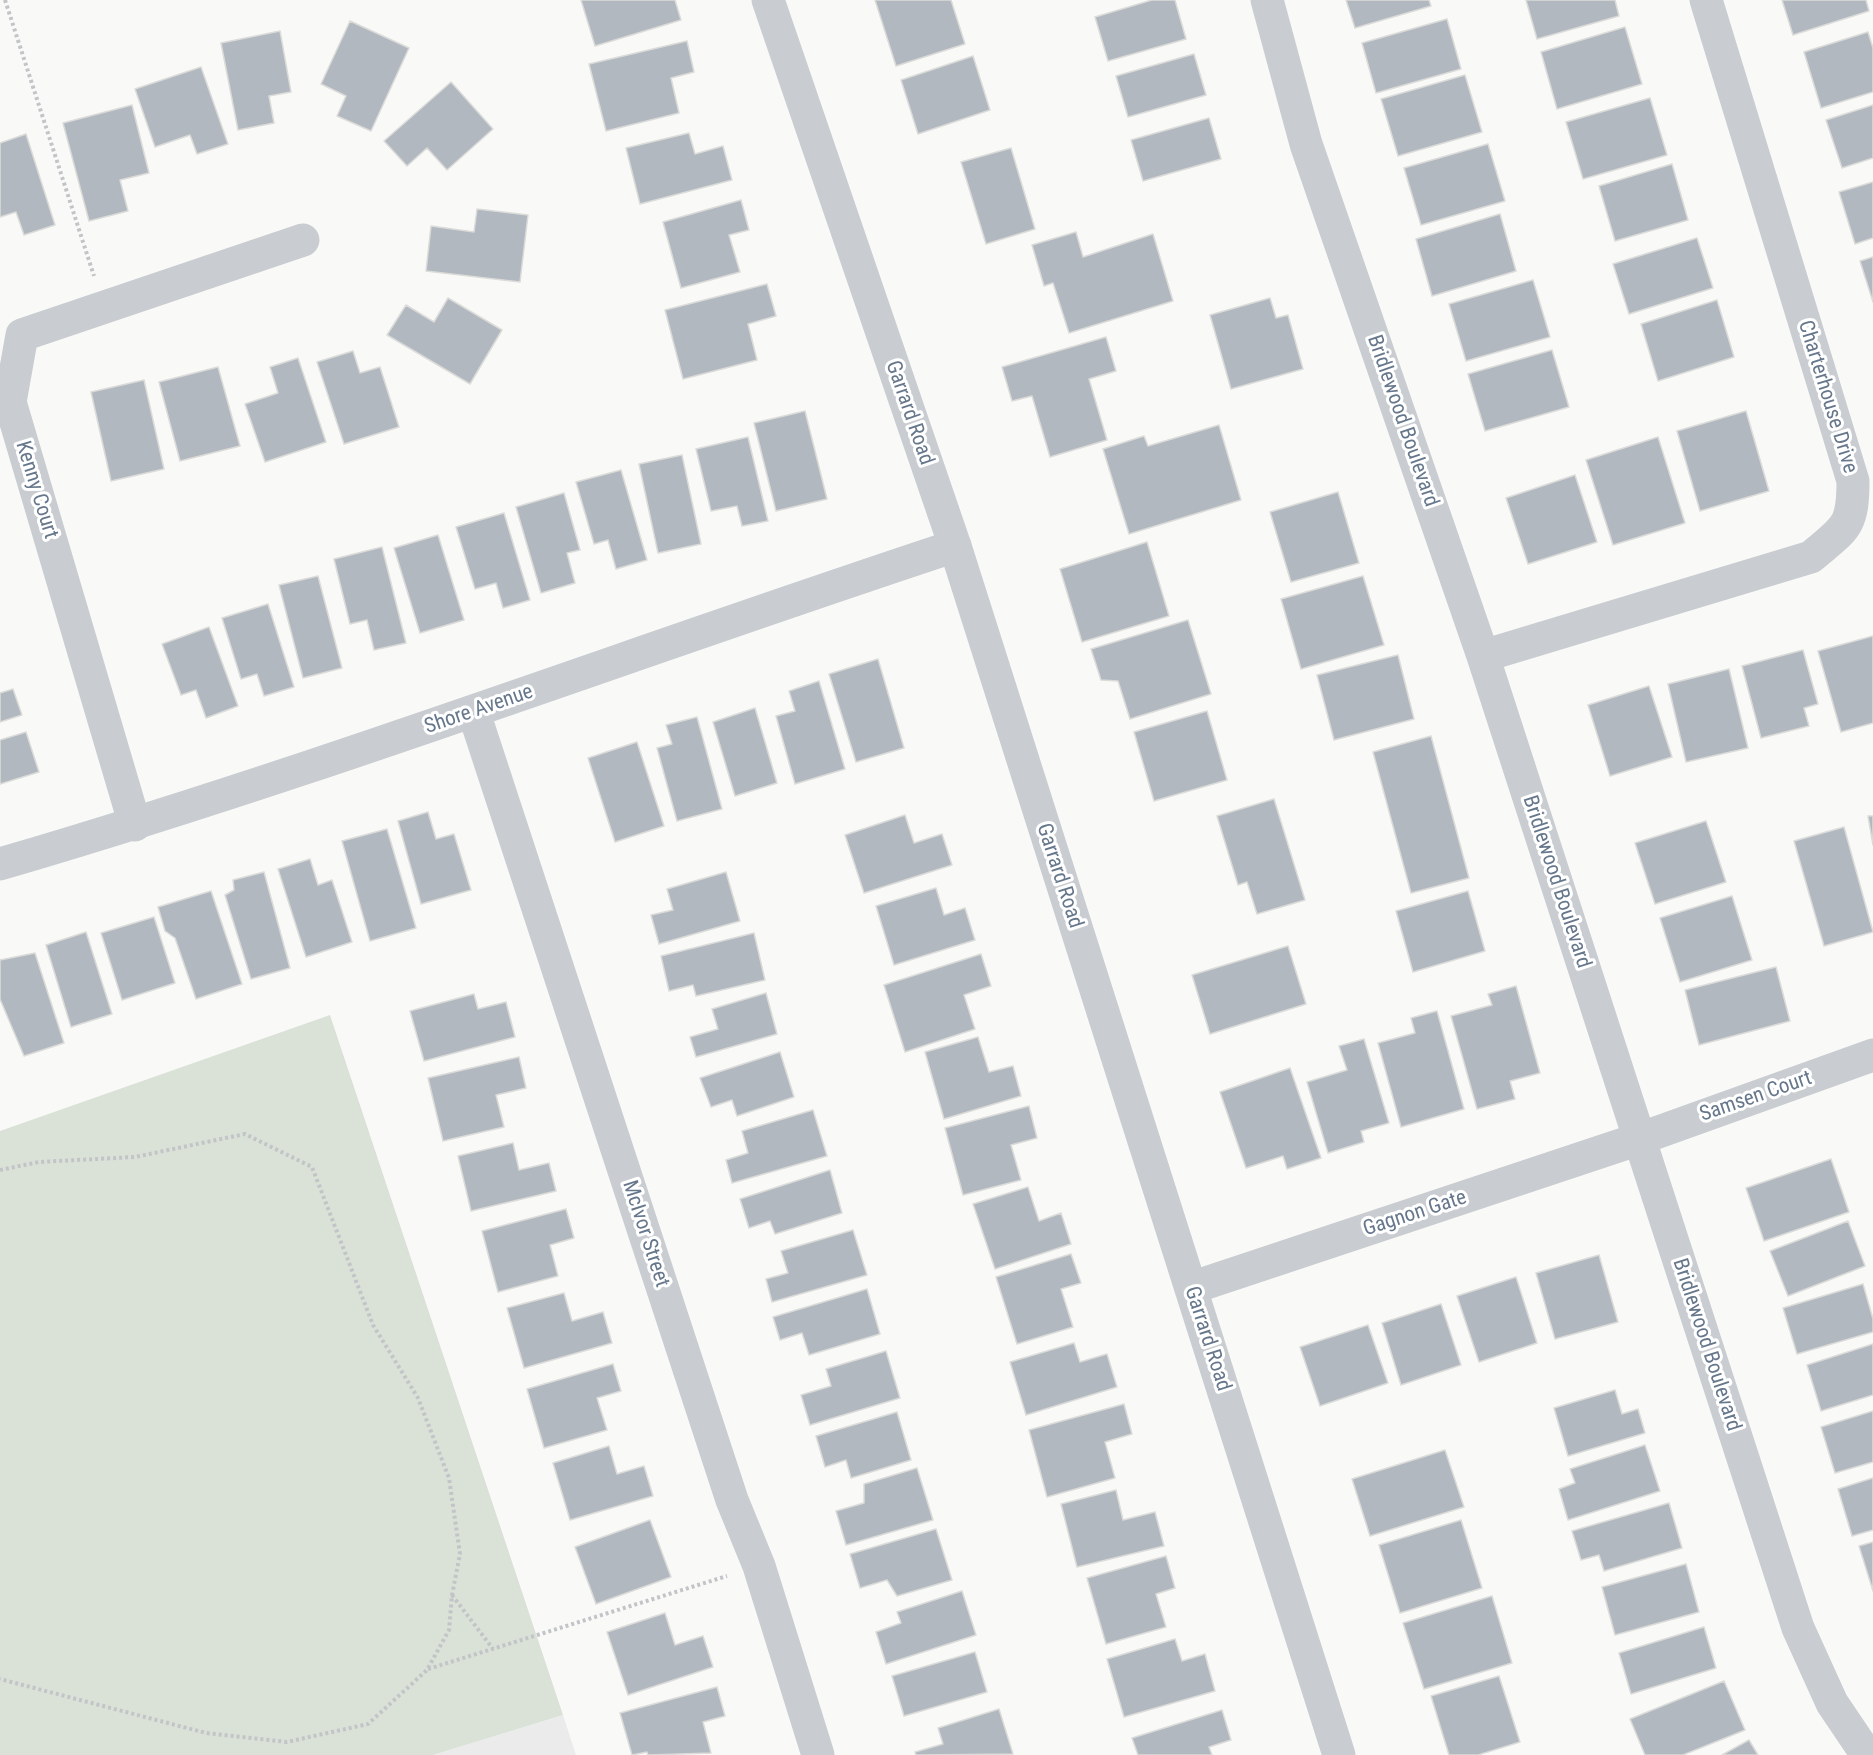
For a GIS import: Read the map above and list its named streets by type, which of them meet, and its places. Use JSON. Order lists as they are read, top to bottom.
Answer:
{
  "streets": {
    "street": [
      "Charterhouse Drive",
      "Garrard Road",
      "Bridlewood Boulevard",
      "Kenny Court",
      "Shore Avenue",
      "Samsen Court",
      "Gagnon Gate",
      "McIvor Street"
    ]
  },
  "crossings": [
    ["Charterhouse Drive", "Bridlewood Boulevard"],
    ["Garrard Road", "Shore Avenue"],
    ["Garrard Road", "Gagnon Gate"],
    ["Bridlewood Boulevard", "Samsen Court"],
    ["Bridlewood Boulevard", "Gagnon Gate"],
    ["Kenny Court", "Shore Avenue"],
    ["Shore Avenue", "McIvor Street"],
    ["Samsen Court", "Gagnon Gate"]
  ]
}
